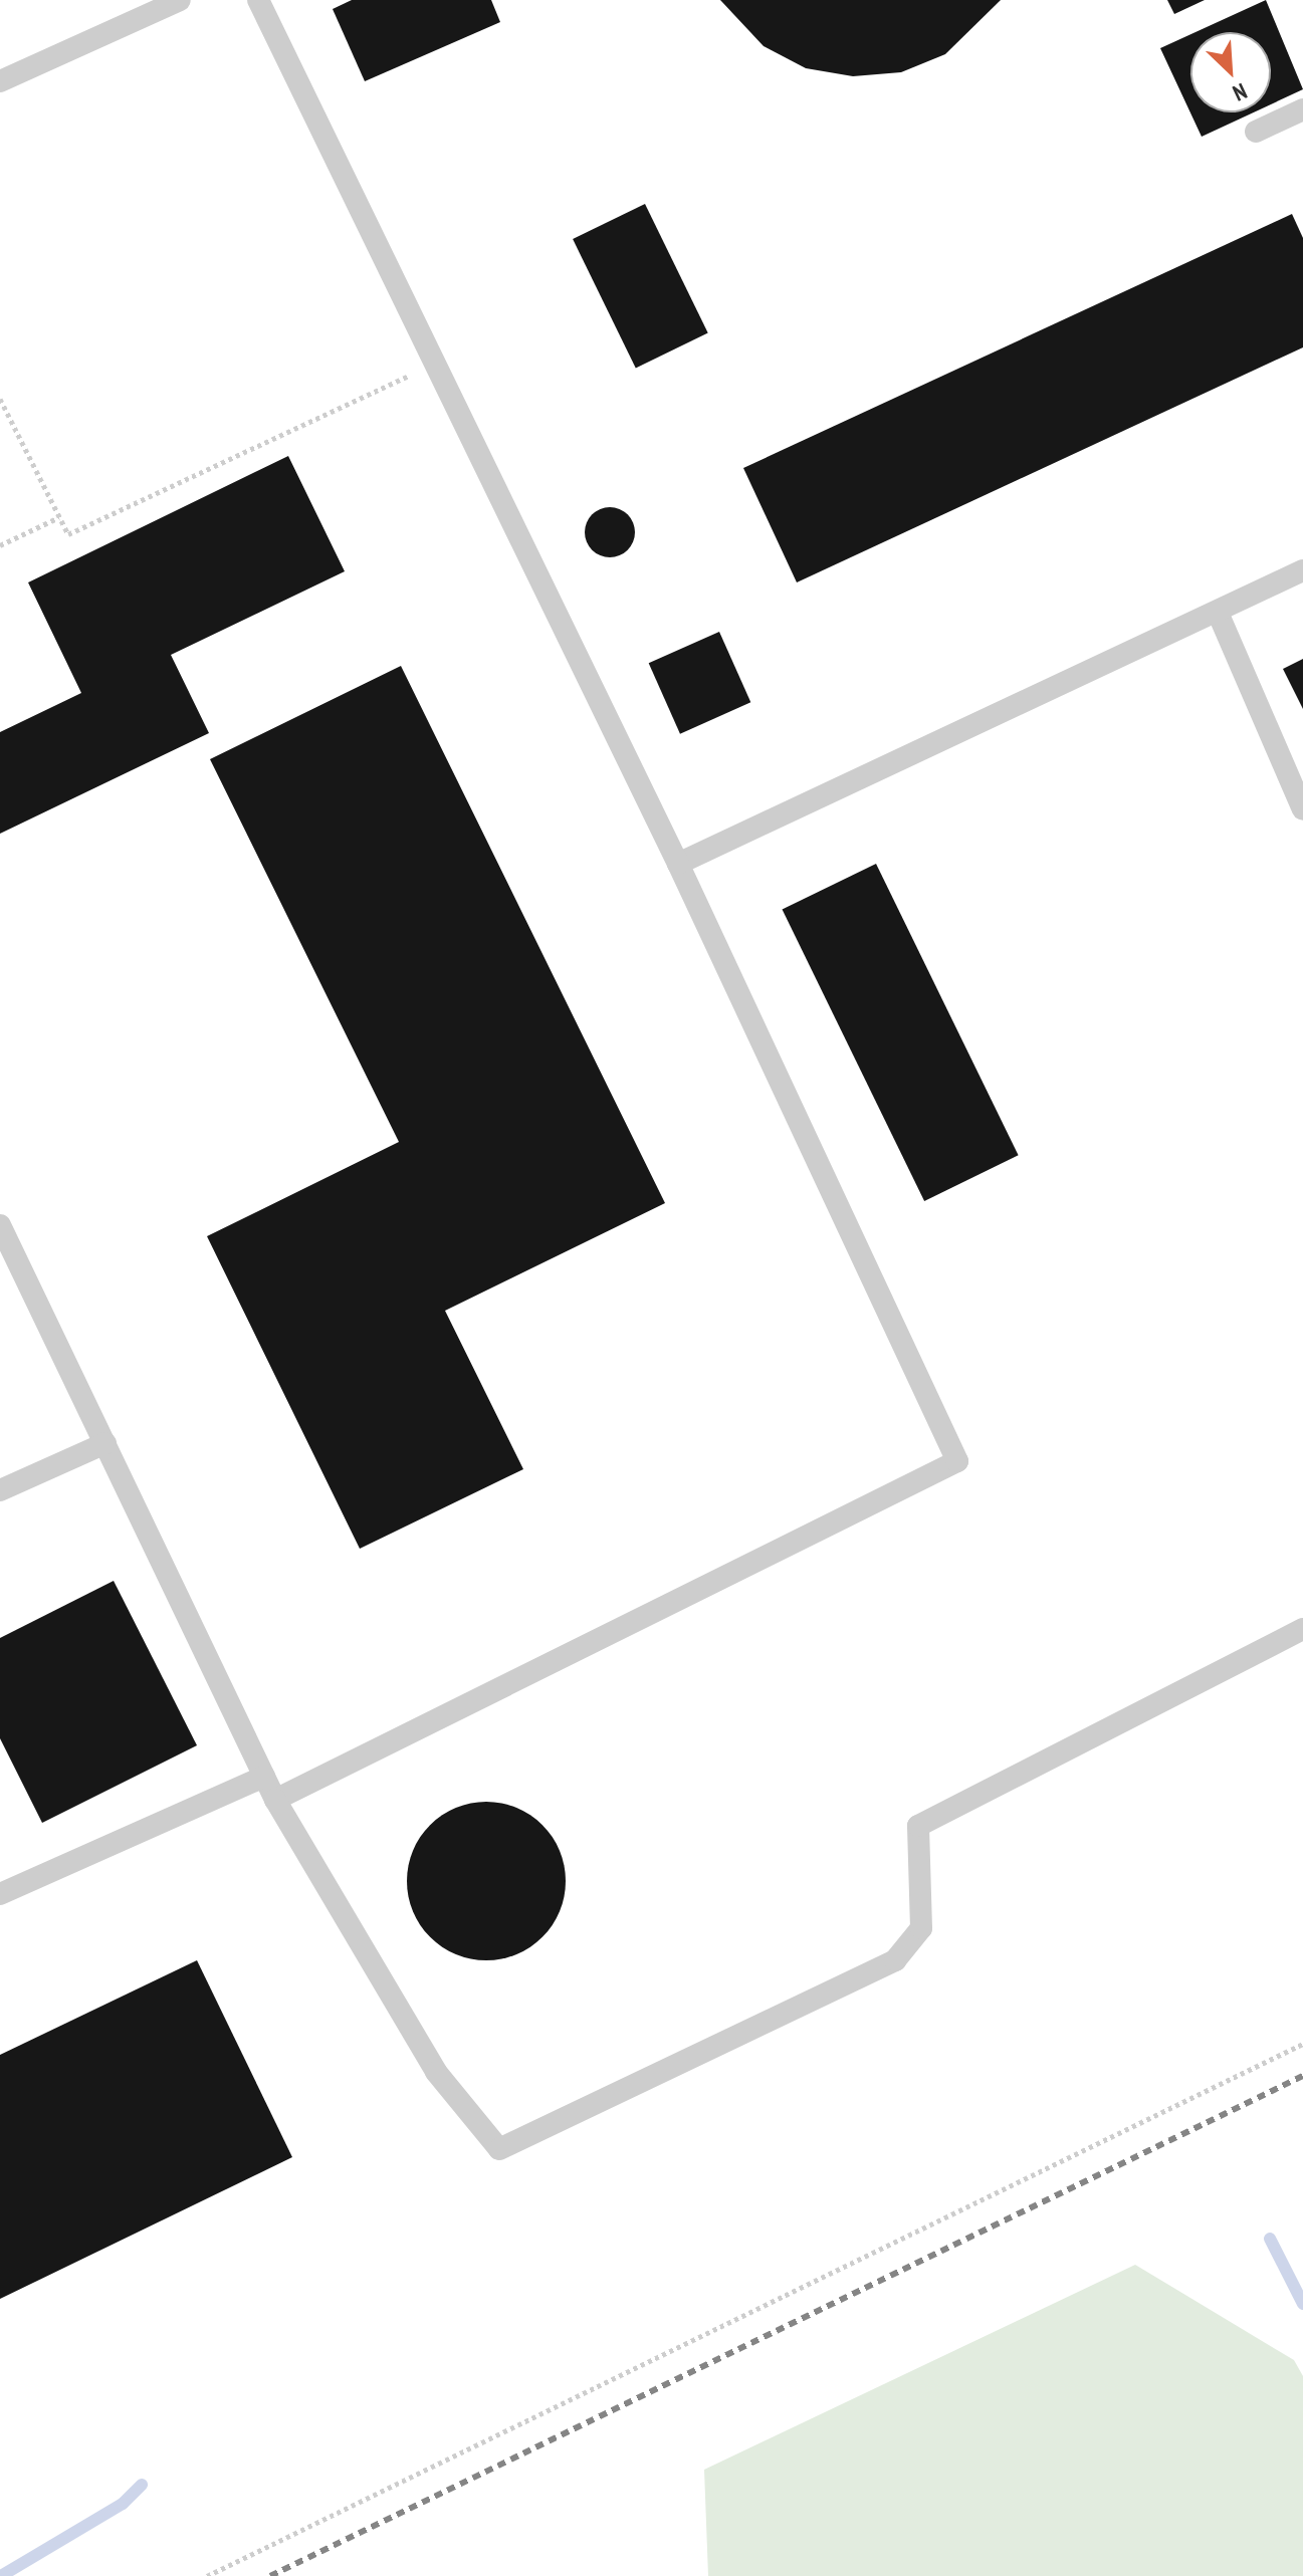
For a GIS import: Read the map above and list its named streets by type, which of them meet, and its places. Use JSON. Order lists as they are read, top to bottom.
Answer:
{
  "north": "bottom right"
}
